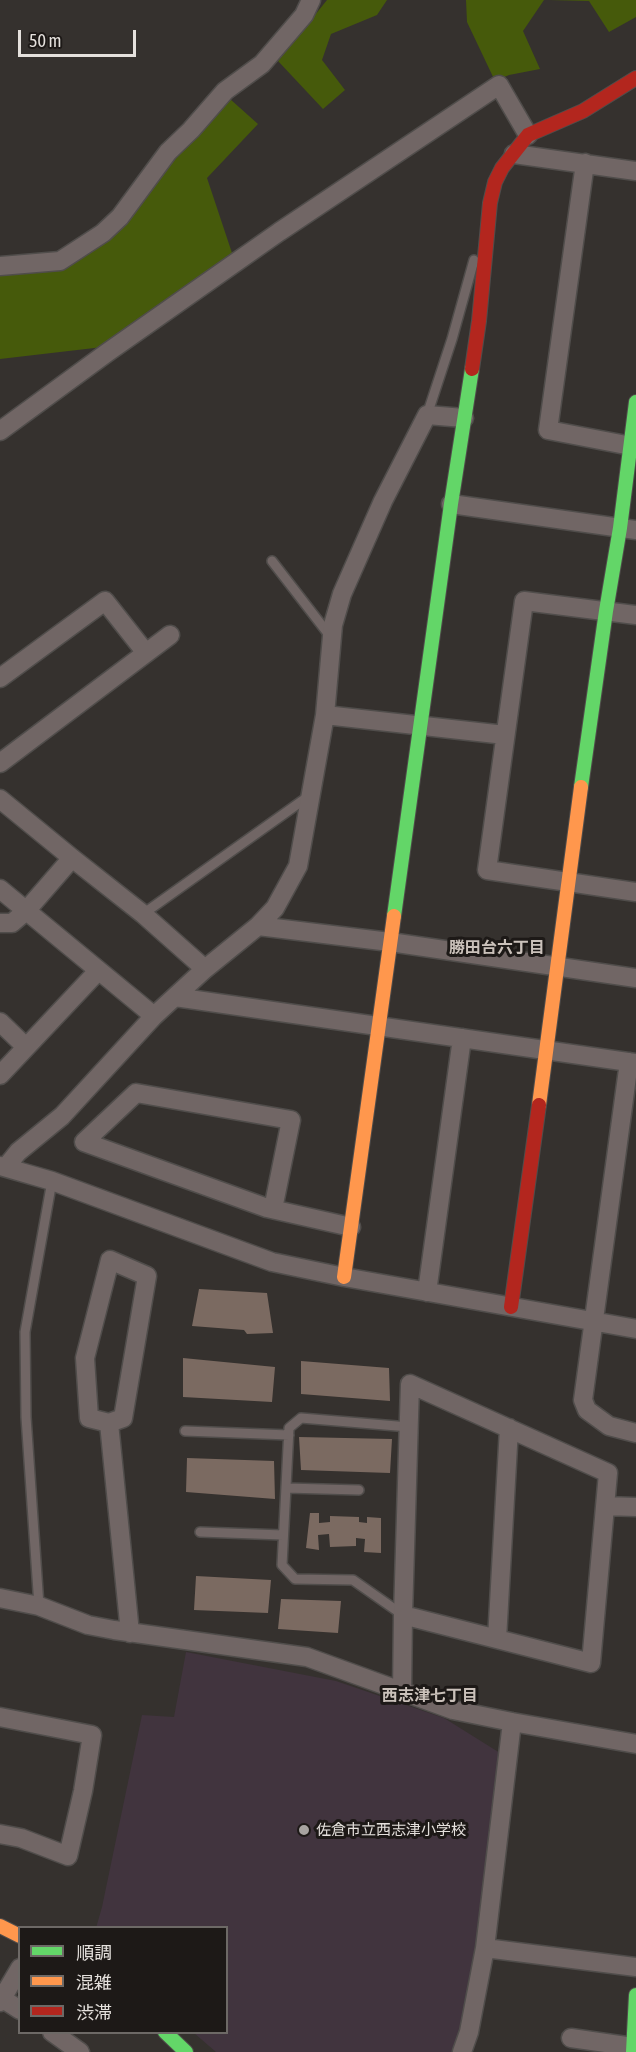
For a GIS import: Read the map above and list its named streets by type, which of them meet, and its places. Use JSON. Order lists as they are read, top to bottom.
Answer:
{
  "districts": ["勝田台六丁目", "西志津七丁目"],
  "places": ["佐倉市立西志津小学校"],
  "legend": ["順調", "混雑", "渋滞"],
  "scale_bar": "50 m"
}
